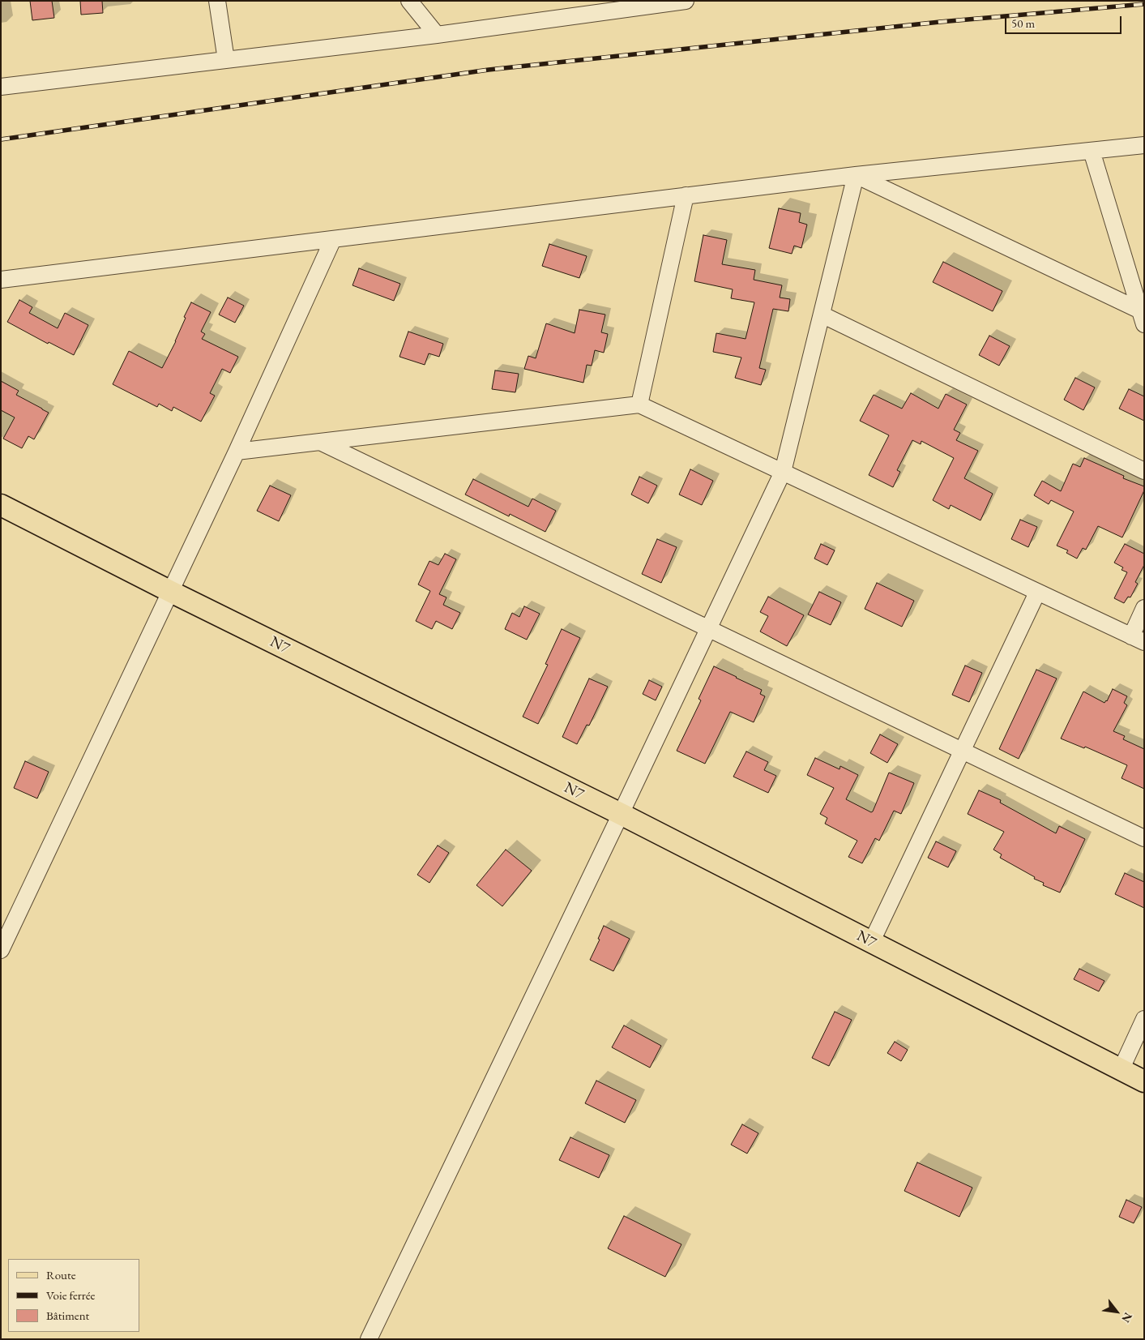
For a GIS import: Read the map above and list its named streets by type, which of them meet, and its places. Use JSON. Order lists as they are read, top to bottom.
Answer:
{
  "streets": {
    "main road": ["N7"]
  },
  "legend": ["Route", "Voie ferrée", "Bâtiment"],
  "scale_bar": "50 m",
  "north": "bottom right"
}
